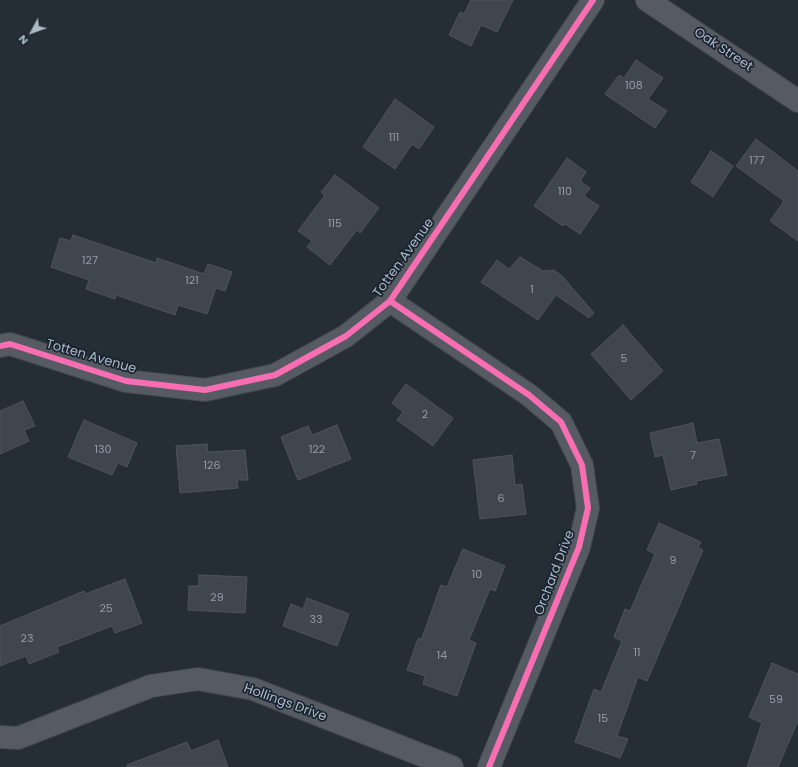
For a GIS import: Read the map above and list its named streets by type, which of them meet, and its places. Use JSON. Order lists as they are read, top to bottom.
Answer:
{
  "streets": {
    "street": [
      "Oak Street",
      "Totten Avenue",
      "Orchard Drive",
      "Hollings Drive"
    ]
  },
  "crossings": [
    ["Totten Avenue", "Orchard Drive"]
  ],
  "house_numbers": [
    "108",
    "111",
    "177",
    "110",
    "115",
    "127",
    "121",
    "1",
    "5",
    "2",
    "130",
    "122",
    "7",
    "126",
    "6",
    "9",
    "10",
    "29",
    "25",
    "33",
    "23",
    "11",
    "14",
    "59",
    "15"
  ],
  "north": "bottom left"
}
